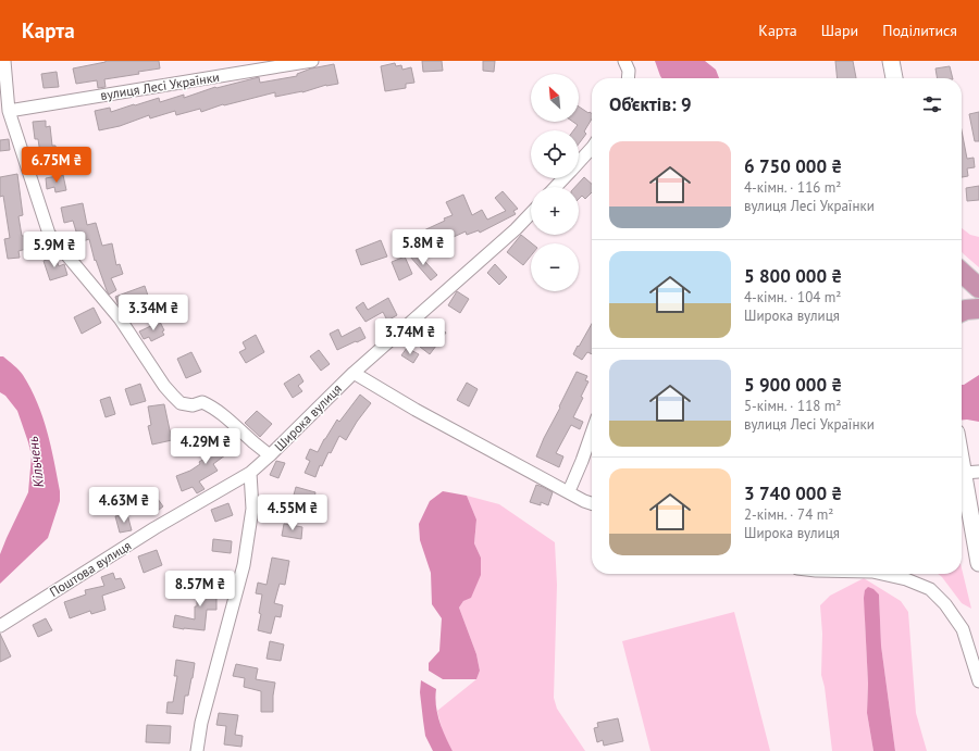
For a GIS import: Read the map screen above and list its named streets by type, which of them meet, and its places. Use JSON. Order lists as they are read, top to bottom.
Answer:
{
  "streets": {
    "street": ["вулиця Лесі Українки", "Широка вулиця", "Поштова вулиця"]
  },
  "crossings": [
    ["Широка вулиця", "Поштова вулиця"]
  ],
  "water": ["Кільчень"],
  "north": "top left",
  "page": {
    "header": "Карта",
    "nav": ["Карта", "Шари", "Поділитися"],
    "map_buttons": ["+", "−"],
    "heading": "Об’єктів: 9",
    "list": [
      {
        "name": "6 750 000 ₴",
        "note": "4-кімн. · 116 m² · вулиця Лесі Українки"
      },
      {
        "name": "5 800 000 ₴",
        "note": "4-кімн. · 104 m² · Широка вулиця"
      },
      {
        "name": "5 900 000 ₴",
        "note": "5-кімн. · 118 m² · вулиця Лесі Українки"
      },
      {
        "name": "3 740 000 ₴",
        "note": "2-кімн. · 74 m² · Широка вулиця"
      }
    ],
    "price": [
      "6.75M ₴",
      "5.8M ₴",
      "5.9M ₴",
      "3.34M ₴",
      "3.74M ₴",
      "4.29M ₴",
      "4.63M ₴",
      "4.55M ₴",
      "8.57M ₴"
    ]
  }
}
